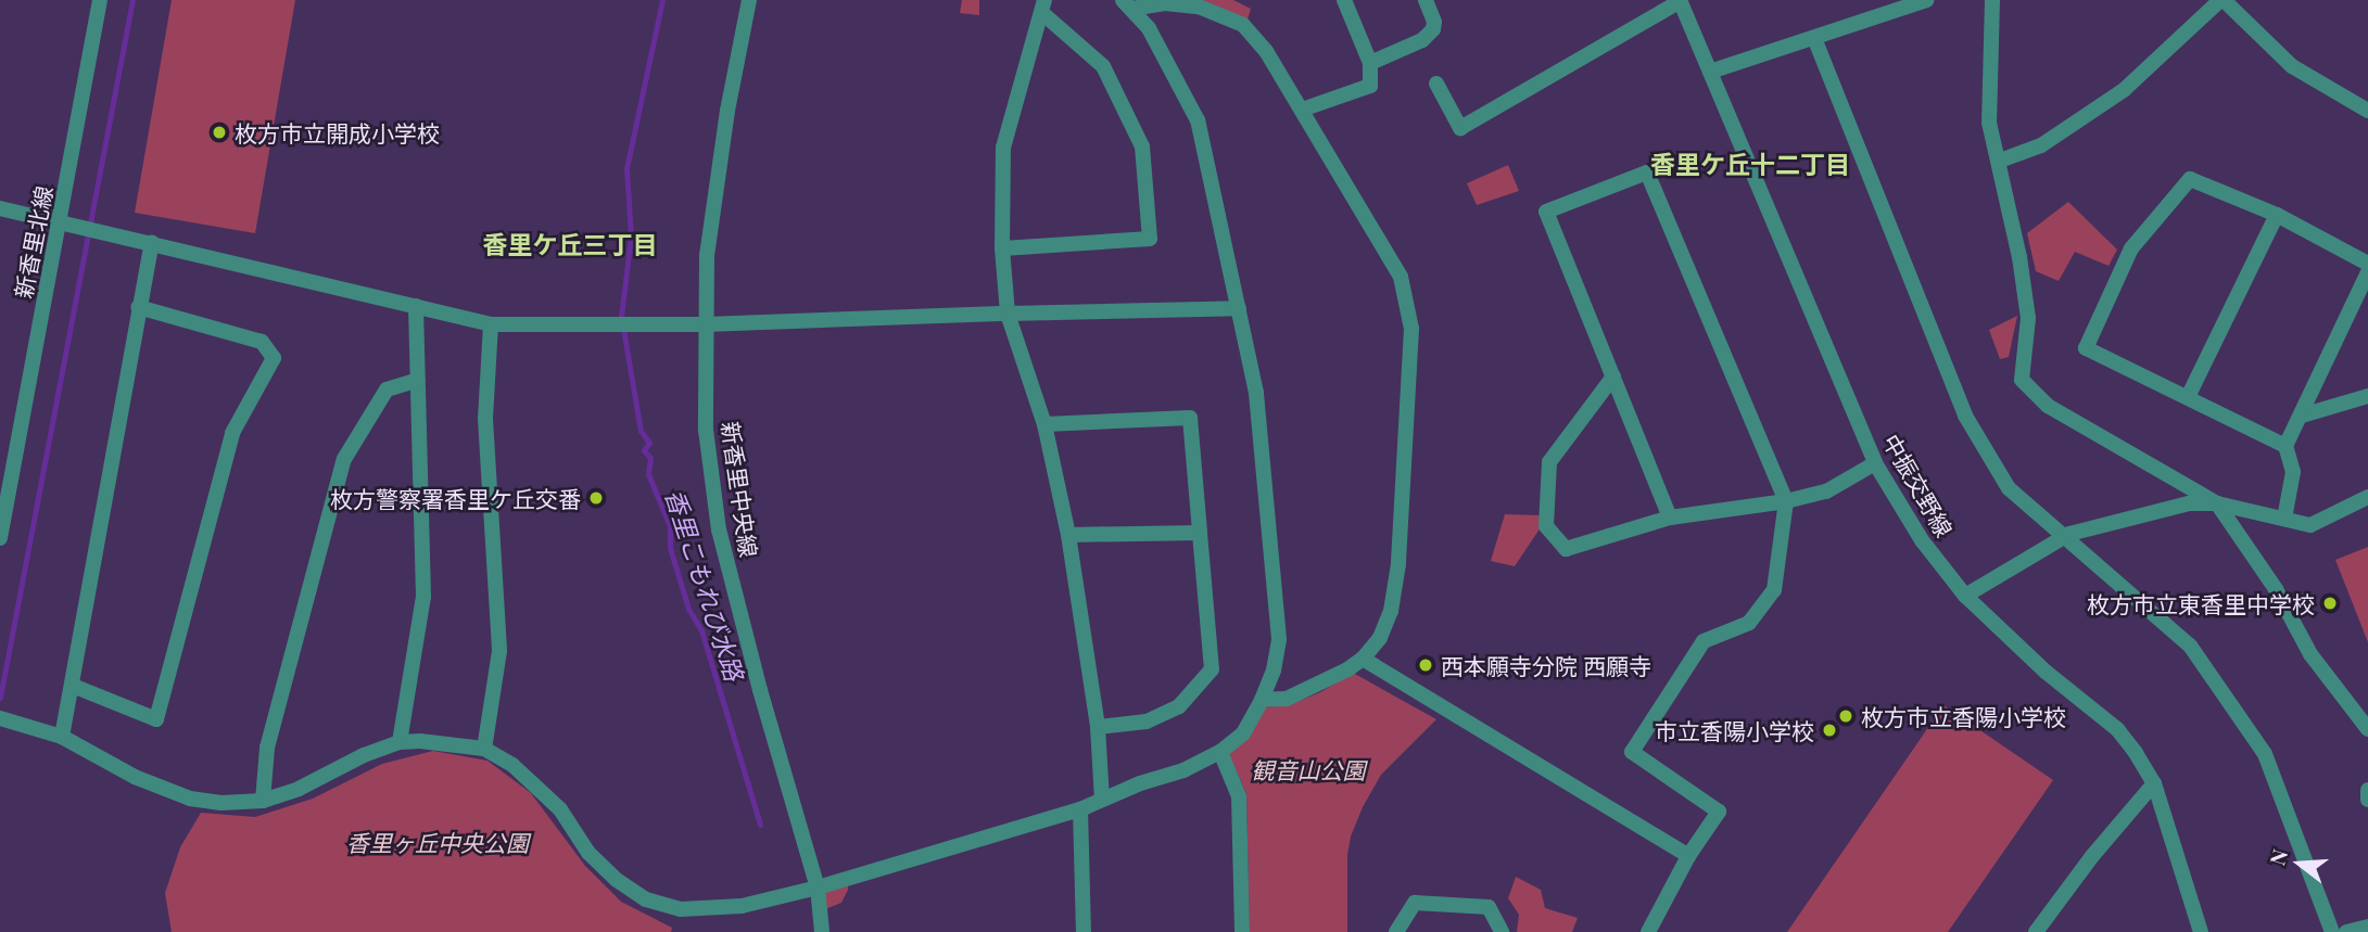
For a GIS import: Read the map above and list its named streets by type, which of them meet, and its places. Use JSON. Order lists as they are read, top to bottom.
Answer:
{
  "streets": {
    "street": ["新香里北線", "中振交野線", "新香里中央線"]
  },
  "districts": ["香里ケ丘十二丁目", "香里ケ丘三丁目"],
  "water": ["香里こもれび水路"],
  "parks": ["観音山公園", "香里ヶ丘中央公園"],
  "places": [
    "枚方市立開成小学校",
    "枚方警察署香里ケ丘交番",
    "枚方市立東香里中学校",
    "西本願寺分院 西願寺",
    "枚方市立香陽小学校",
    "市立香陽小学校"
  ],
  "north": "left"
}
